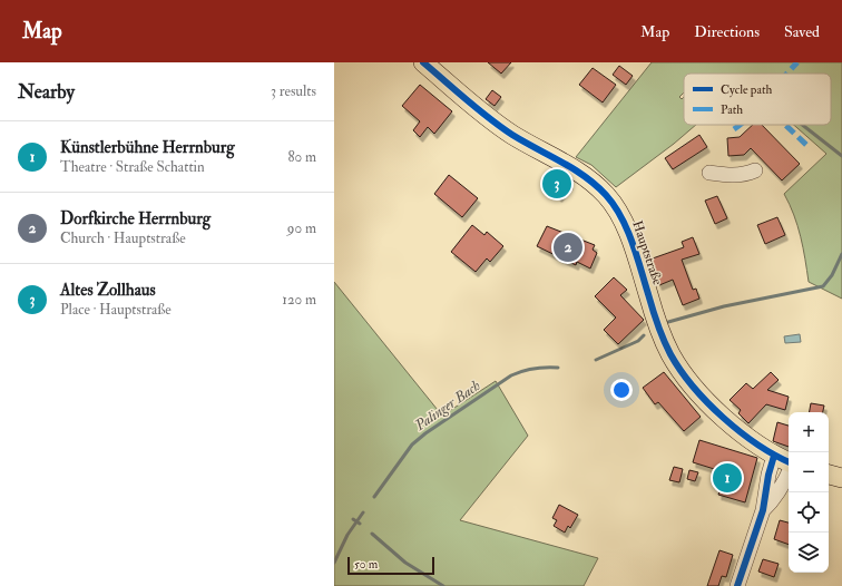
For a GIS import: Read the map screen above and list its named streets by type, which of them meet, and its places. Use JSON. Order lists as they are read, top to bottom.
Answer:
{
  "streets": {
    "main road": ["Hauptstraße"]
  },
  "water": ["Palinger Bach"],
  "legend": ["Cycle path", "Path"],
  "scale_bar": "50 m",
  "page": {
    "header": "Map",
    "nav": ["Map", "Directions", "Saved"],
    "heading": ["Nearby", "3 results"],
    "list": [
      {
        "mark": "1",
        "name": "Künstlerbühne Herrnburg",
        "note": "Theatre · Straße Schattin",
        "value": "80 m"
      },
      {
        "mark": "2",
        "name": "Dorfkirche Herrnburg",
        "note": "Church · Hauptstraße",
        "value": "90 m"
      },
      {
        "mark": "3",
        "name": "Altes Zollhaus",
        "note": "Place · Hauptstraße",
        "value": "120 m"
      }
    ],
    "pins": ["3", "2", "1"],
    "map_buttons": ["+", "−"],
    "scale": "50 m"
  }
}
